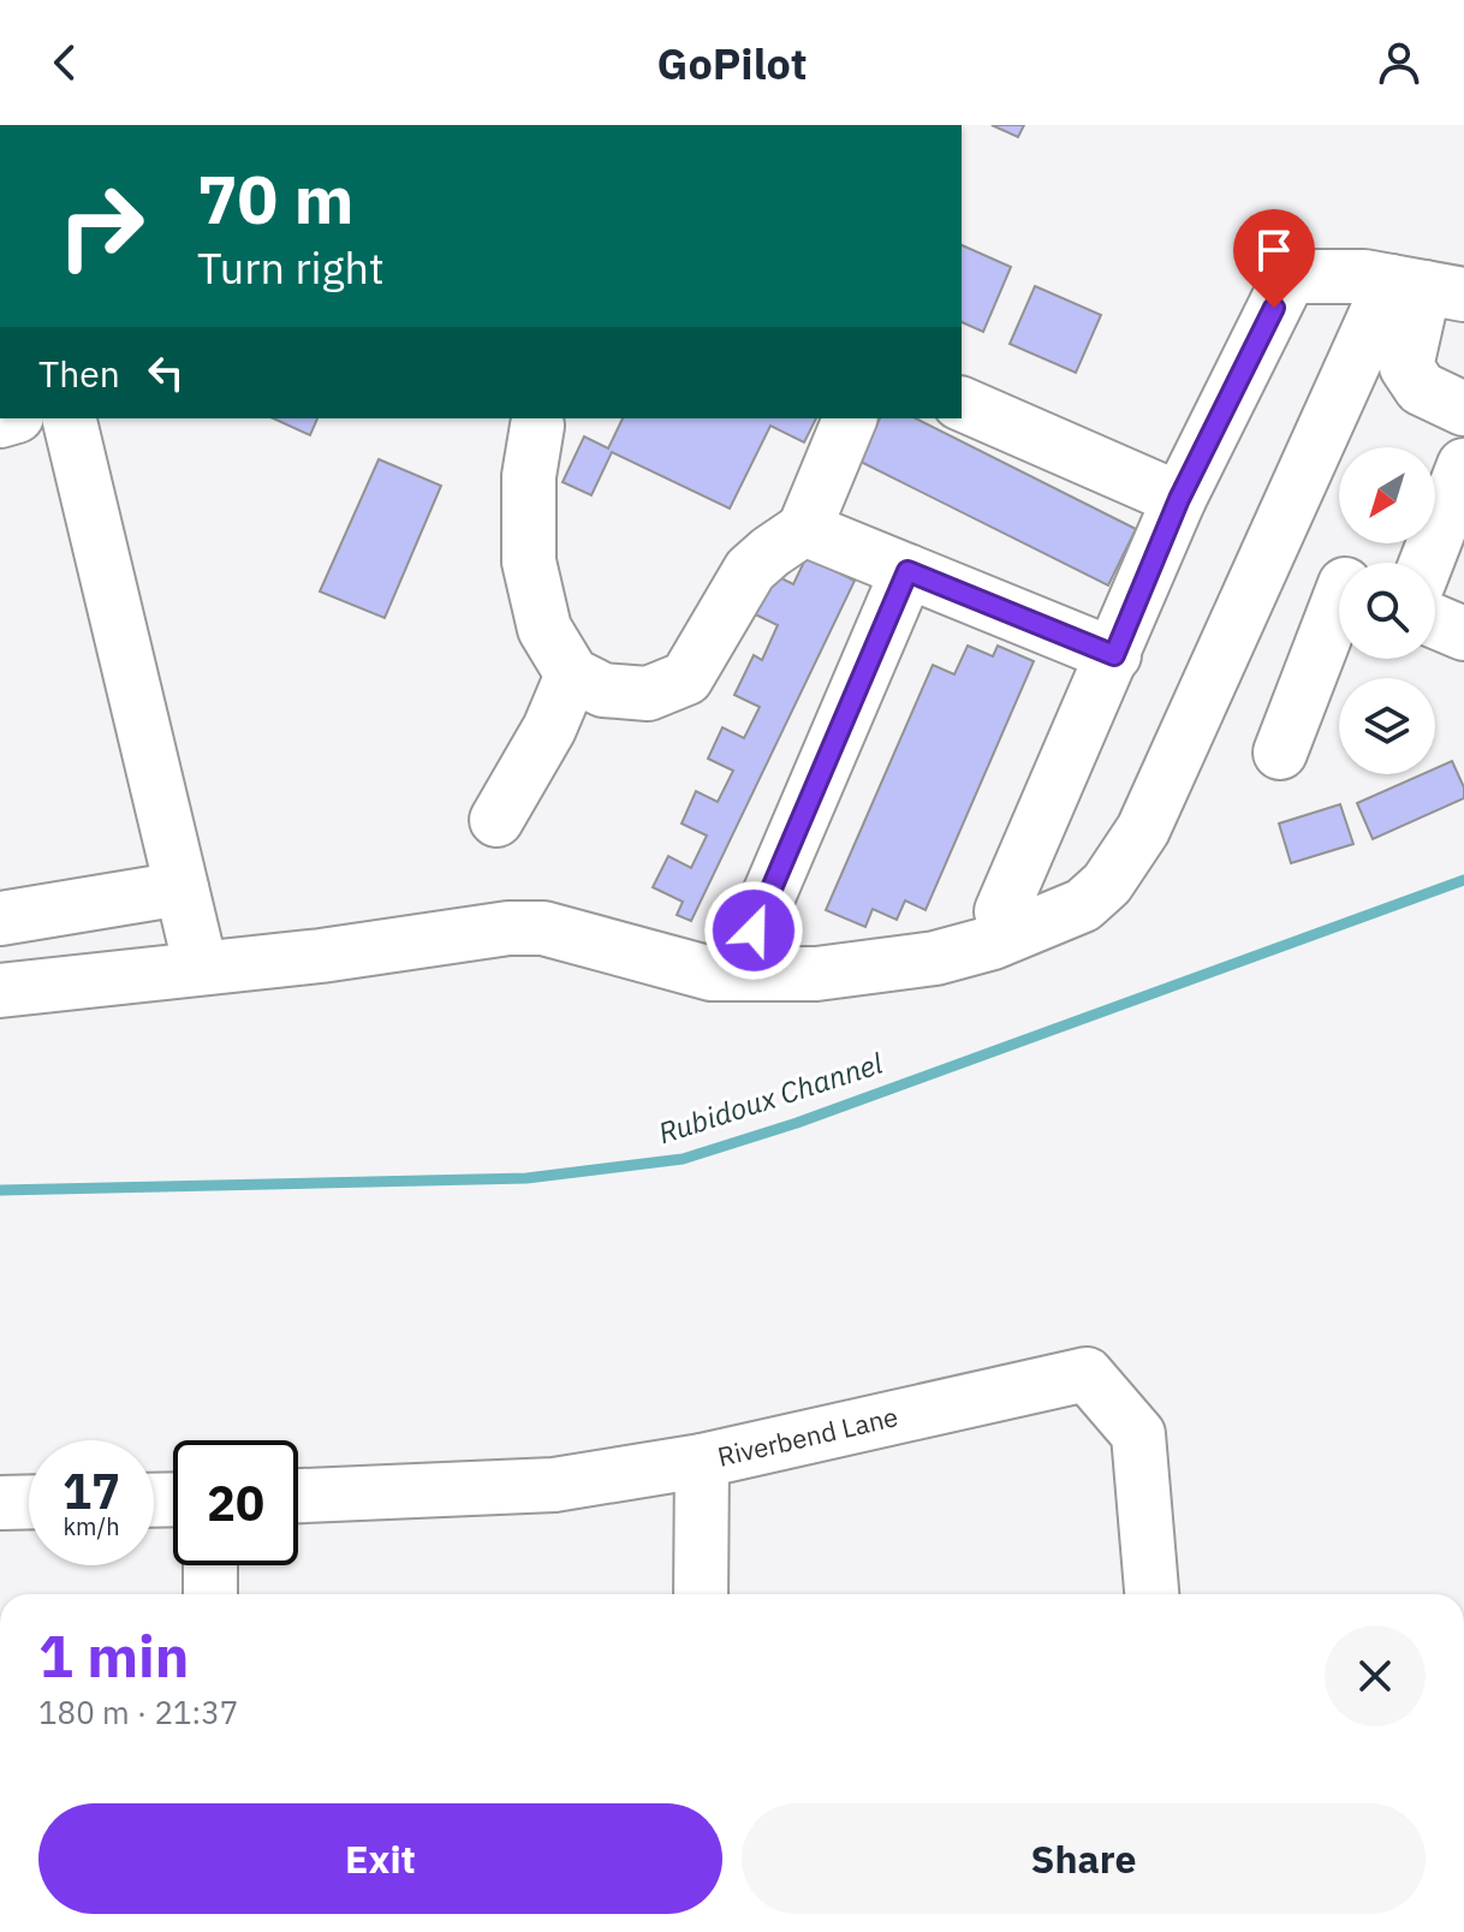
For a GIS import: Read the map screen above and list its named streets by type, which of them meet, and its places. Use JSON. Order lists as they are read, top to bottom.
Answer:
{
  "streets": {
    "street": ["Riverbend Lane"]
  },
  "water": ["Rubidoux Channel"],
  "north": "bottom left",
  "page": {
    "header": "GoPilot",
    "turn": ["70 m", "Turn right"],
    "then": "Then",
    "speed": "17 km/h",
    "limit": "20",
    "heading": ["1 min", "180 m · 21:37"],
    "buttons": ["Exit", "Share"]
  }
}
